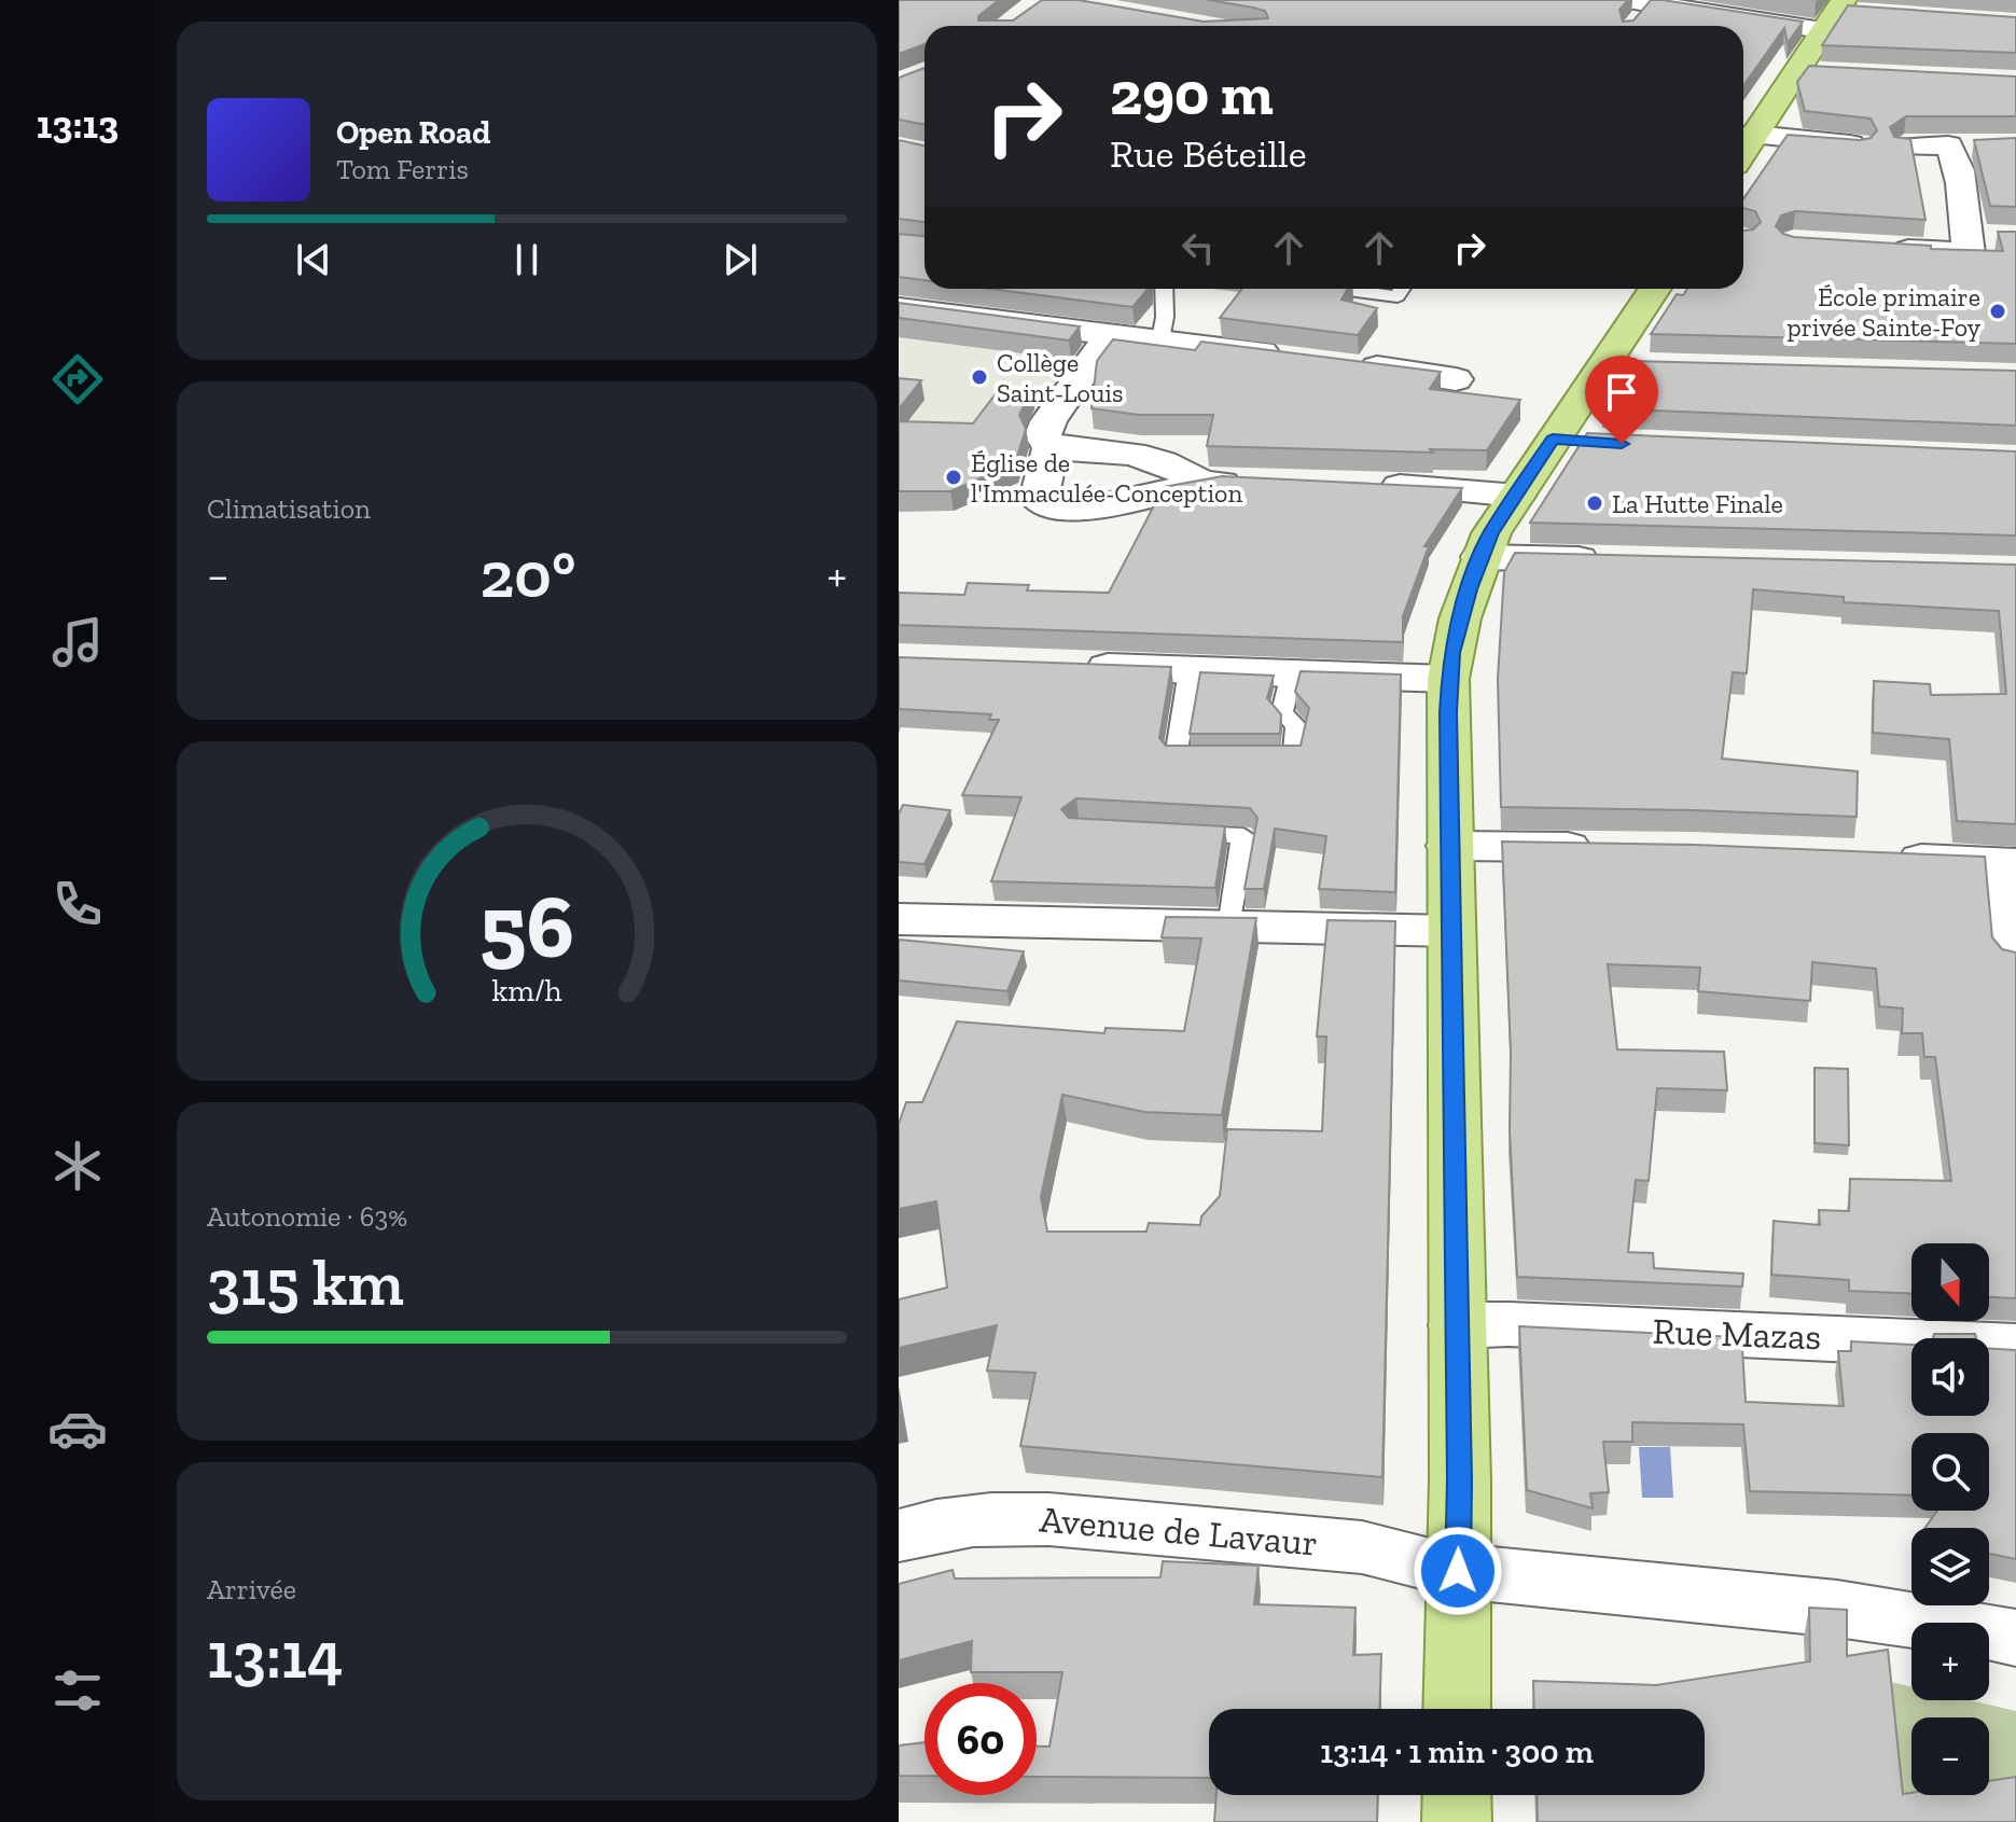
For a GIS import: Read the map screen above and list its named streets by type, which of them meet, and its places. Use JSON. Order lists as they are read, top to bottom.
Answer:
{
  "streets": {
    "street": ["Rue Mazas", "Avenue de Lavaur"]
  },
  "places": [
    "École primaire privée Sainte-Foy",
    "Collège Saint-Louis",
    "Église de l'Immaculée-Conception",
    "La Hutte Finale"
  ],
  "north": "bottom",
  "page": {
    "tabs": "13:13",
    "turn": ["290 m", "Rue Béteille"],
    "song": ["Open Road", "Tom Ferris"],
    "tile": [
      "Climatisation",
      ["Autonomie · 63%", "315 km"],
      ["Arrivée", "13:14"]
    ],
    "heat": ["−", "20°", "+"],
    "map_buttons": ["+", "−"],
    "limit": "60",
    "trip": "13:14 · 1 min · 300 m",
    "gauge": ["56", "km/h"]
  }
}
